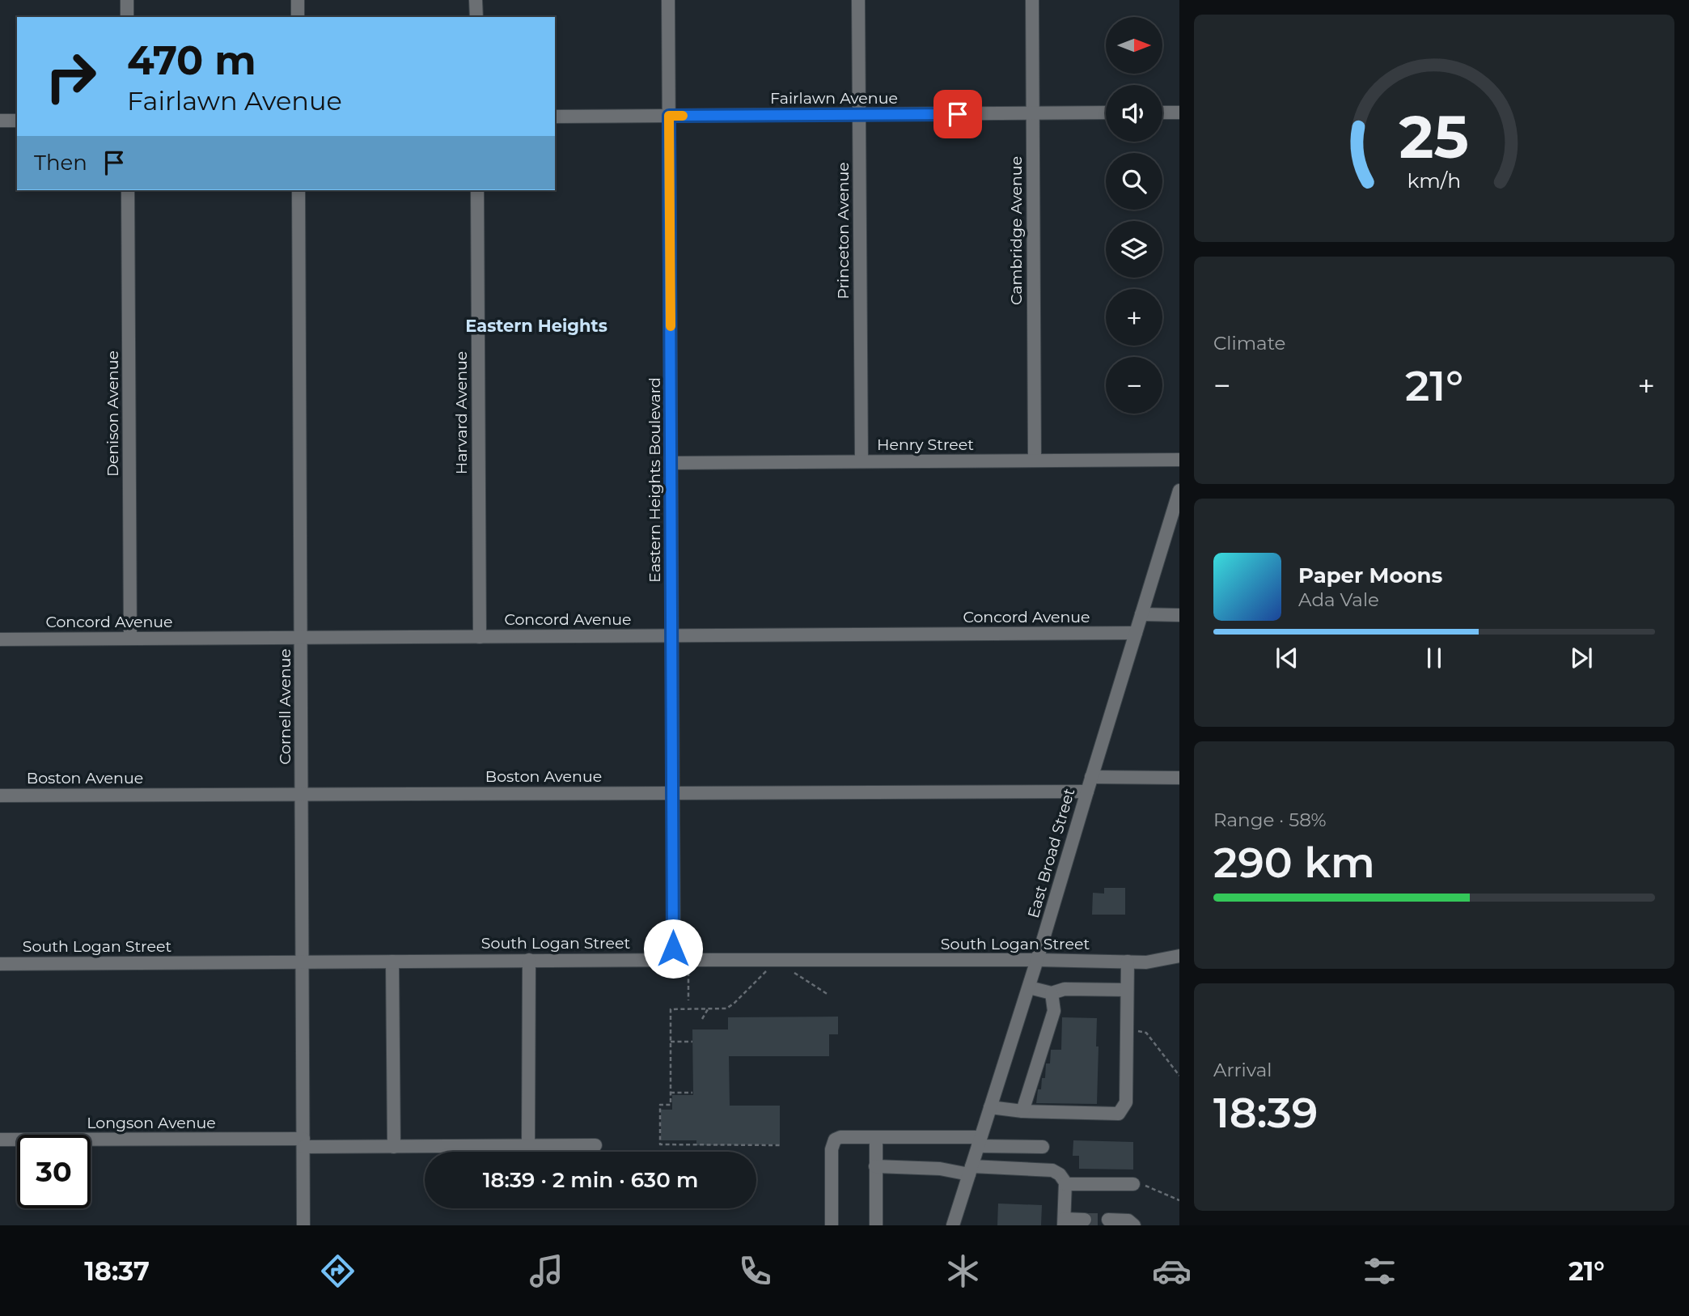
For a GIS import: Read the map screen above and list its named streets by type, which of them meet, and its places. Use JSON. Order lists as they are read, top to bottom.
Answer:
{
  "streets": {
    "street": [
      "Fairlawn Avenue",
      "Princeton Avenue",
      "Cambridge Avenue",
      "Harvard Avenue",
      "Denison Avenue",
      "Henry Street",
      "Eastern Heights Boulevard",
      "Concord Avenue",
      "Cornell Avenue",
      "Boston Avenue",
      "East Broad Street",
      "South Logan Street",
      "Longson Avenue"
    ]
  },
  "crossings": [
    ["Fairlawn Avenue", "Princeton Avenue"],
    ["Fairlawn Avenue", "Cambridge Avenue"],
    ["Fairlawn Avenue", "Eastern Heights Boulevard"],
    ["Princeton Avenue", "Henry Street"],
    ["Cambridge Avenue", "Henry Street"],
    ["Harvard Avenue", "Concord Avenue"],
    ["Denison Avenue", "Concord Avenue"],
    ["Henry Street", "Eastern Heights Boulevard"],
    ["Eastern Heights Boulevard", "Concord Avenue"],
    ["Eastern Heights Boulevard", "Boston Avenue"],
    ["Eastern Heights Boulevard", "South Logan Street"],
    ["Concord Avenue", "Cornell Avenue"],
    ["Concord Avenue", "East Broad Street"],
    ["Cornell Avenue", "Boston Avenue"],
    ["Cornell Avenue", "South Logan Street"],
    ["Cornell Avenue", "Longson Avenue"],
    ["Boston Avenue", "East Broad Street"],
    ["East Broad Street", "South Logan Street"]
  ],
  "districts": ["Eastern Heights"],
  "north": "right",
  "page": {
    "map_buttons": ["+", "−"],
    "turn": ["470 m", "Fairlawn Avenue"],
    "then": "Then",
    "tile": [
      "Climate",
      ["Range · 58%", "290 km"],
      ["Arrival", "18:39"]
    ],
    "heat": ["−", "21°", "+"],
    "song": ["Paper Moons", "Ada Vale"],
    "limit": "30",
    "trip": "18:39 · 2 min · 630 m",
    "tabs": ["18:37", "21°"],
    "gauge": ["25", "km/h"]
  }
}
